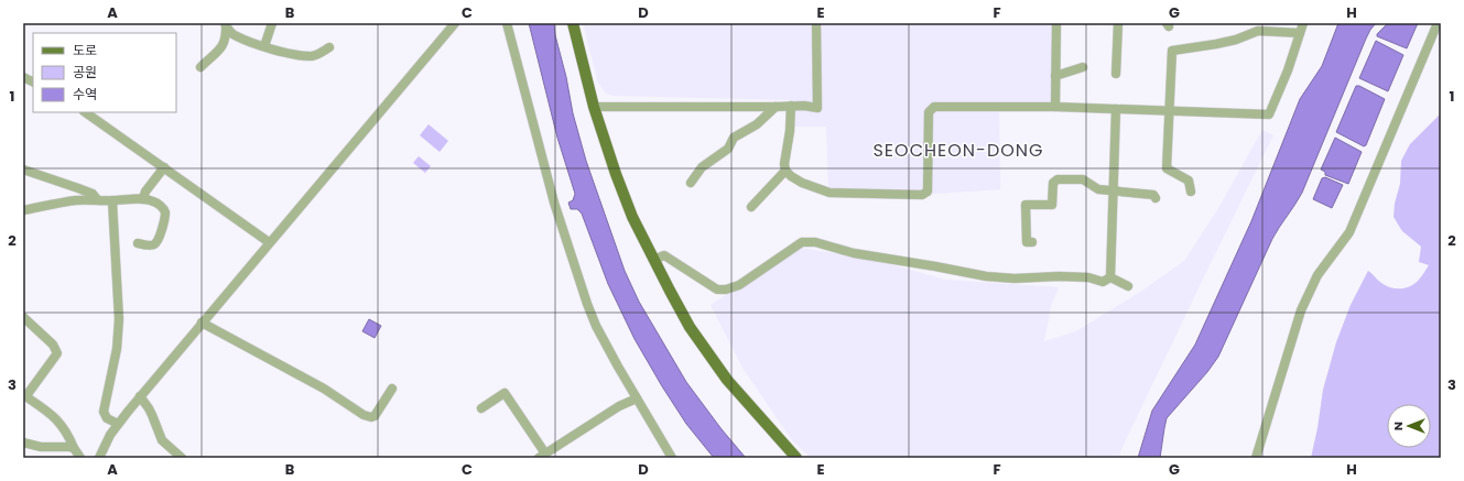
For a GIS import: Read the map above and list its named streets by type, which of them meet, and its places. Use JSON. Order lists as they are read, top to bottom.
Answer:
{
  "districts": ["SEOCHEON-DONG"],
  "legend": ["도로", "공원", "수역"],
  "north": "left",
  "grid": {
    "columns": [
      "A",
      "B",
      "C",
      "D",
      "E",
      "F",
      "G",
      "H"
    ],
    "rows": ["1", "2", "3"]
  }
}
